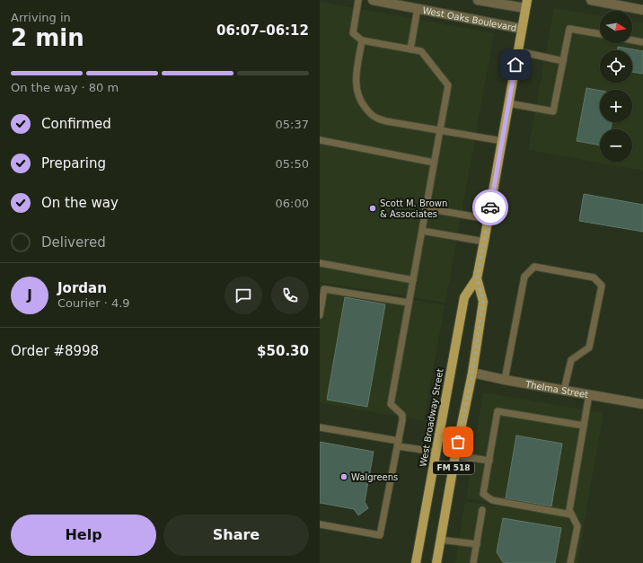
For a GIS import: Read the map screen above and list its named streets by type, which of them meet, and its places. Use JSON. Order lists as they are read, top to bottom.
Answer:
{
  "streets": {
    "main road": ["West Broadway Street", "FM 518"],
    "street": ["West Oaks Boulevard", "Thelma Street"]
  },
  "crossings": [
    ["West Oaks Boulevard", "West Broadway Street"],
    ["Thelma Street", "West Broadway Street"]
  ],
  "places": ["Scott M. Brown & Associates", "Walgreens"],
  "north": "right",
  "page": {
    "heading": ["2 min", "Arriving in", "06:07–06:12"],
    "panel": [
      "Jordan",
      "Courier · 4.9",
      "Order #8998",
      "$50.30"
    ],
    "map_buttons": ["+", "−"],
    "bar": "On the way · 80 m",
    "list": [
      ["Confirmed", "05:37"],
      ["Preparing", "05:50"],
      ["On the way", "06:00"],
      "Delivered"
    ],
    "round": "J",
    "buttons": ["Help", "Share"]
  }
}
